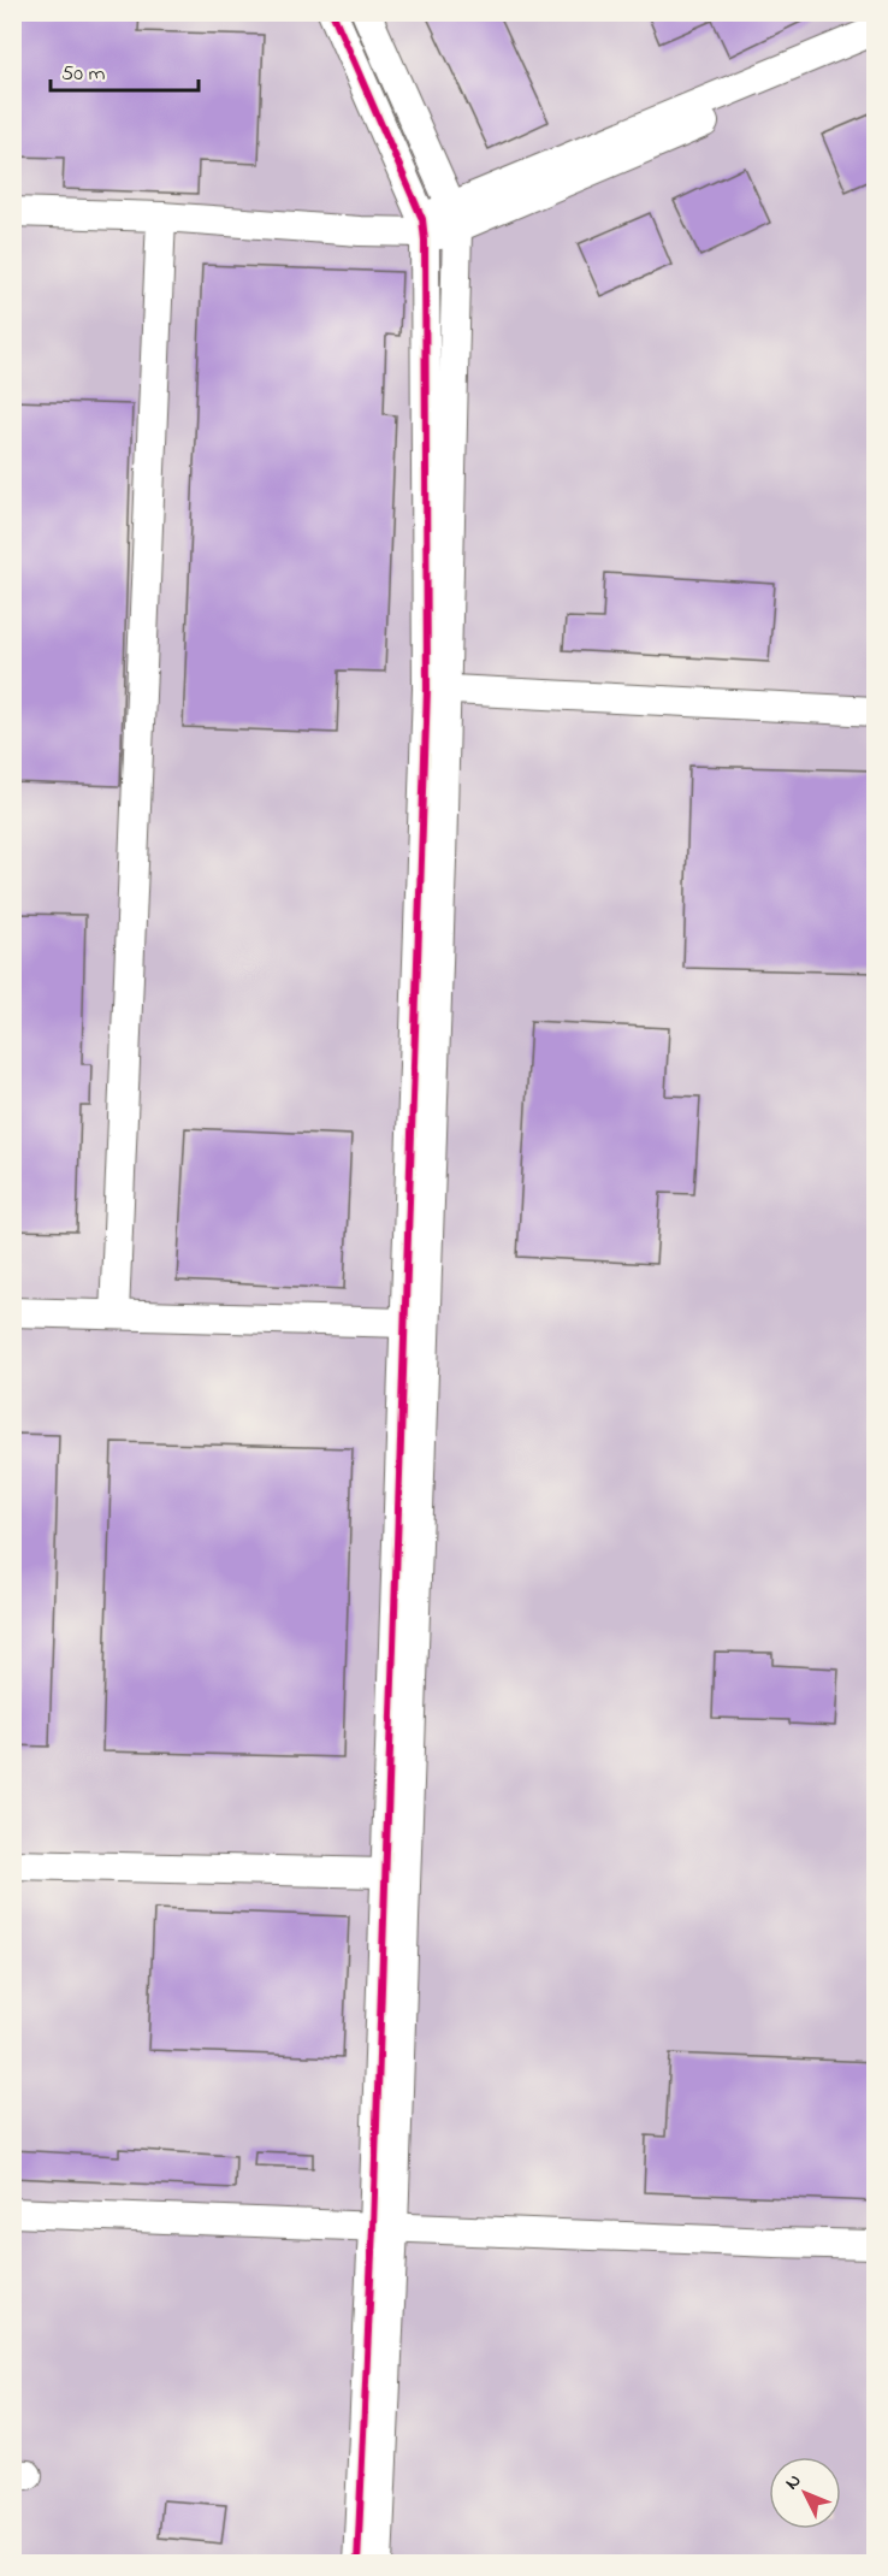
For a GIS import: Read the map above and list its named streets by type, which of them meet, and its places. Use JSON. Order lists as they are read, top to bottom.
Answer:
{
  "scale_bar": "50 m",
  "north": "top left"
}
